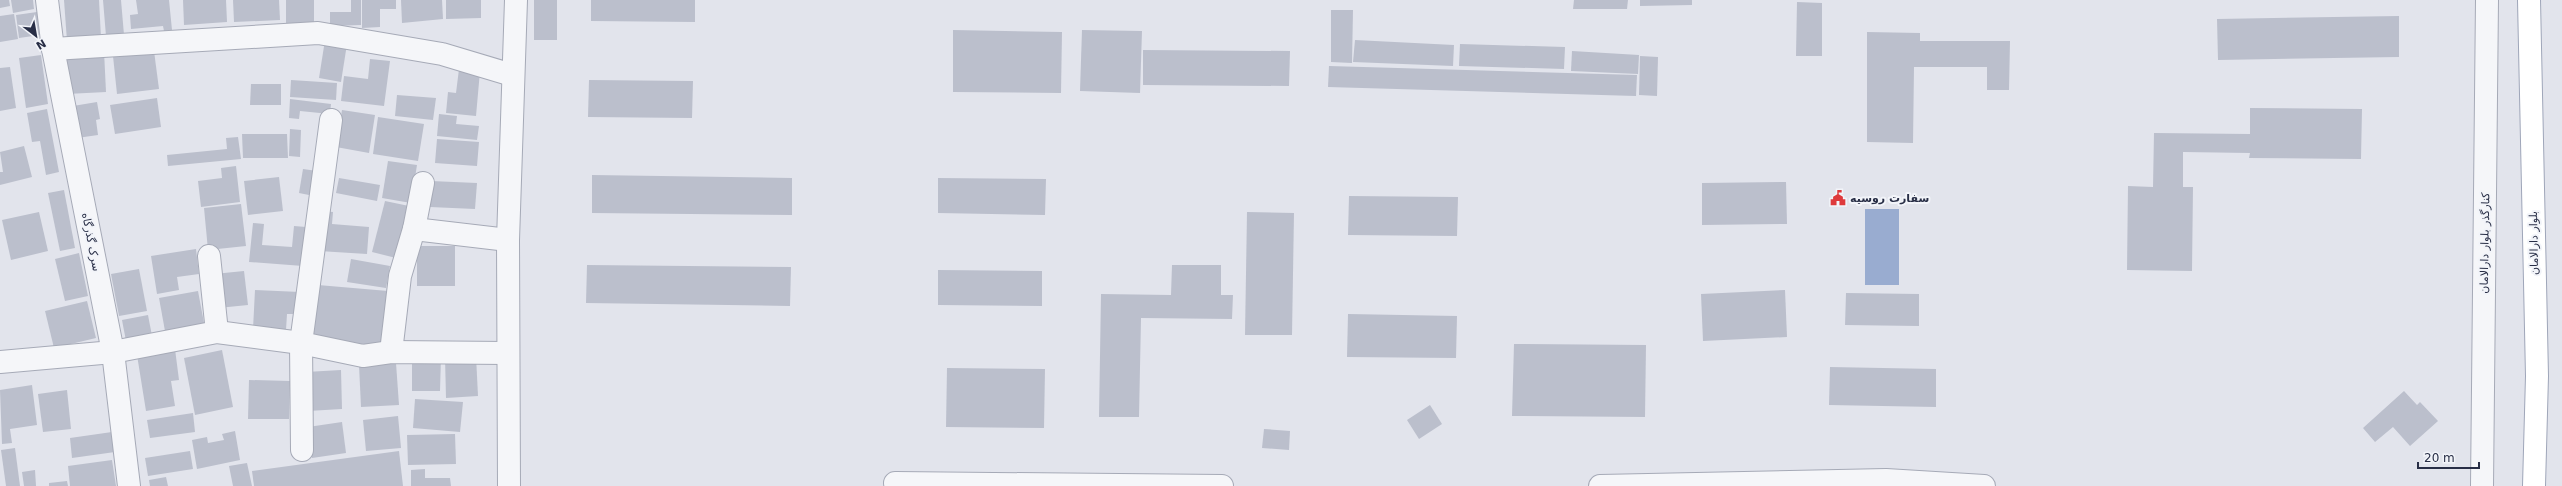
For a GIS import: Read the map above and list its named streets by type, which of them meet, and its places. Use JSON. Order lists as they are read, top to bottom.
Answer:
{
  "streets": {
    "main road": ["بلوار دارالامان"],
    "street": ["سرک گذرگاه", "کنارگذر بلوار دارالامان"]
  },
  "places": {
    "public building": ["سفارت روسیه"]
  },
  "scale_bar": "20 m",
  "north": "bottom right"
}
